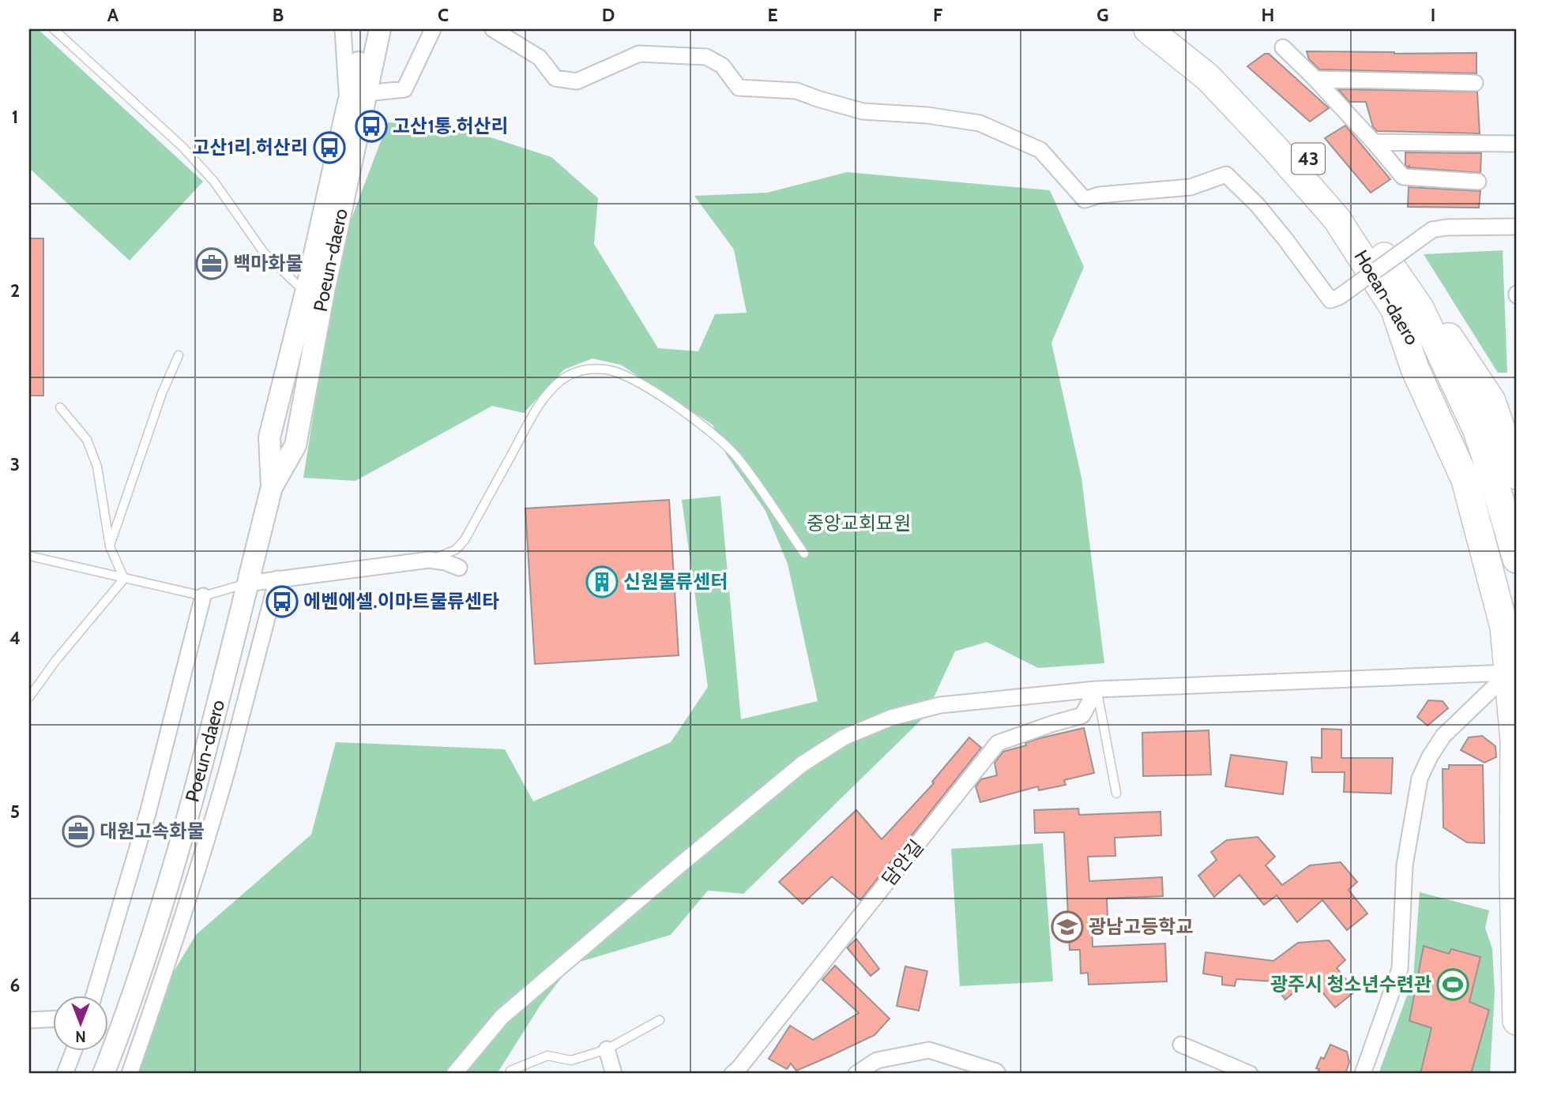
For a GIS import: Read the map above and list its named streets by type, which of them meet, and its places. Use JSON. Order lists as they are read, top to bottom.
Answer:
{
  "streets": {
    "highway": ["43", "Hoean-daero"],
    "street": ["Poeun-daero", "담안길"]
  },
  "parks": ["중앙교회묘원"],
  "places": {
    "bus stop": ["고산1통.허산리", "고산1리.허산리", "에벤에셀.이마트물류센타"],
    "office": ["백마화물", "대원고속화물"],
    "building": ["신원물류센터"],
    "school or university": ["광남고등학교"],
    "sports": ["광주시 청소년수련관"]
  },
  "north": "bottom",
  "grid": {
    "columns": [
      "A",
      "B",
      "C",
      "D",
      "E",
      "F",
      "G",
      "H",
      "I"
    ],
    "rows": [
      "1",
      "2",
      "3",
      "4",
      "5",
      "6"
    ]
  }
}
